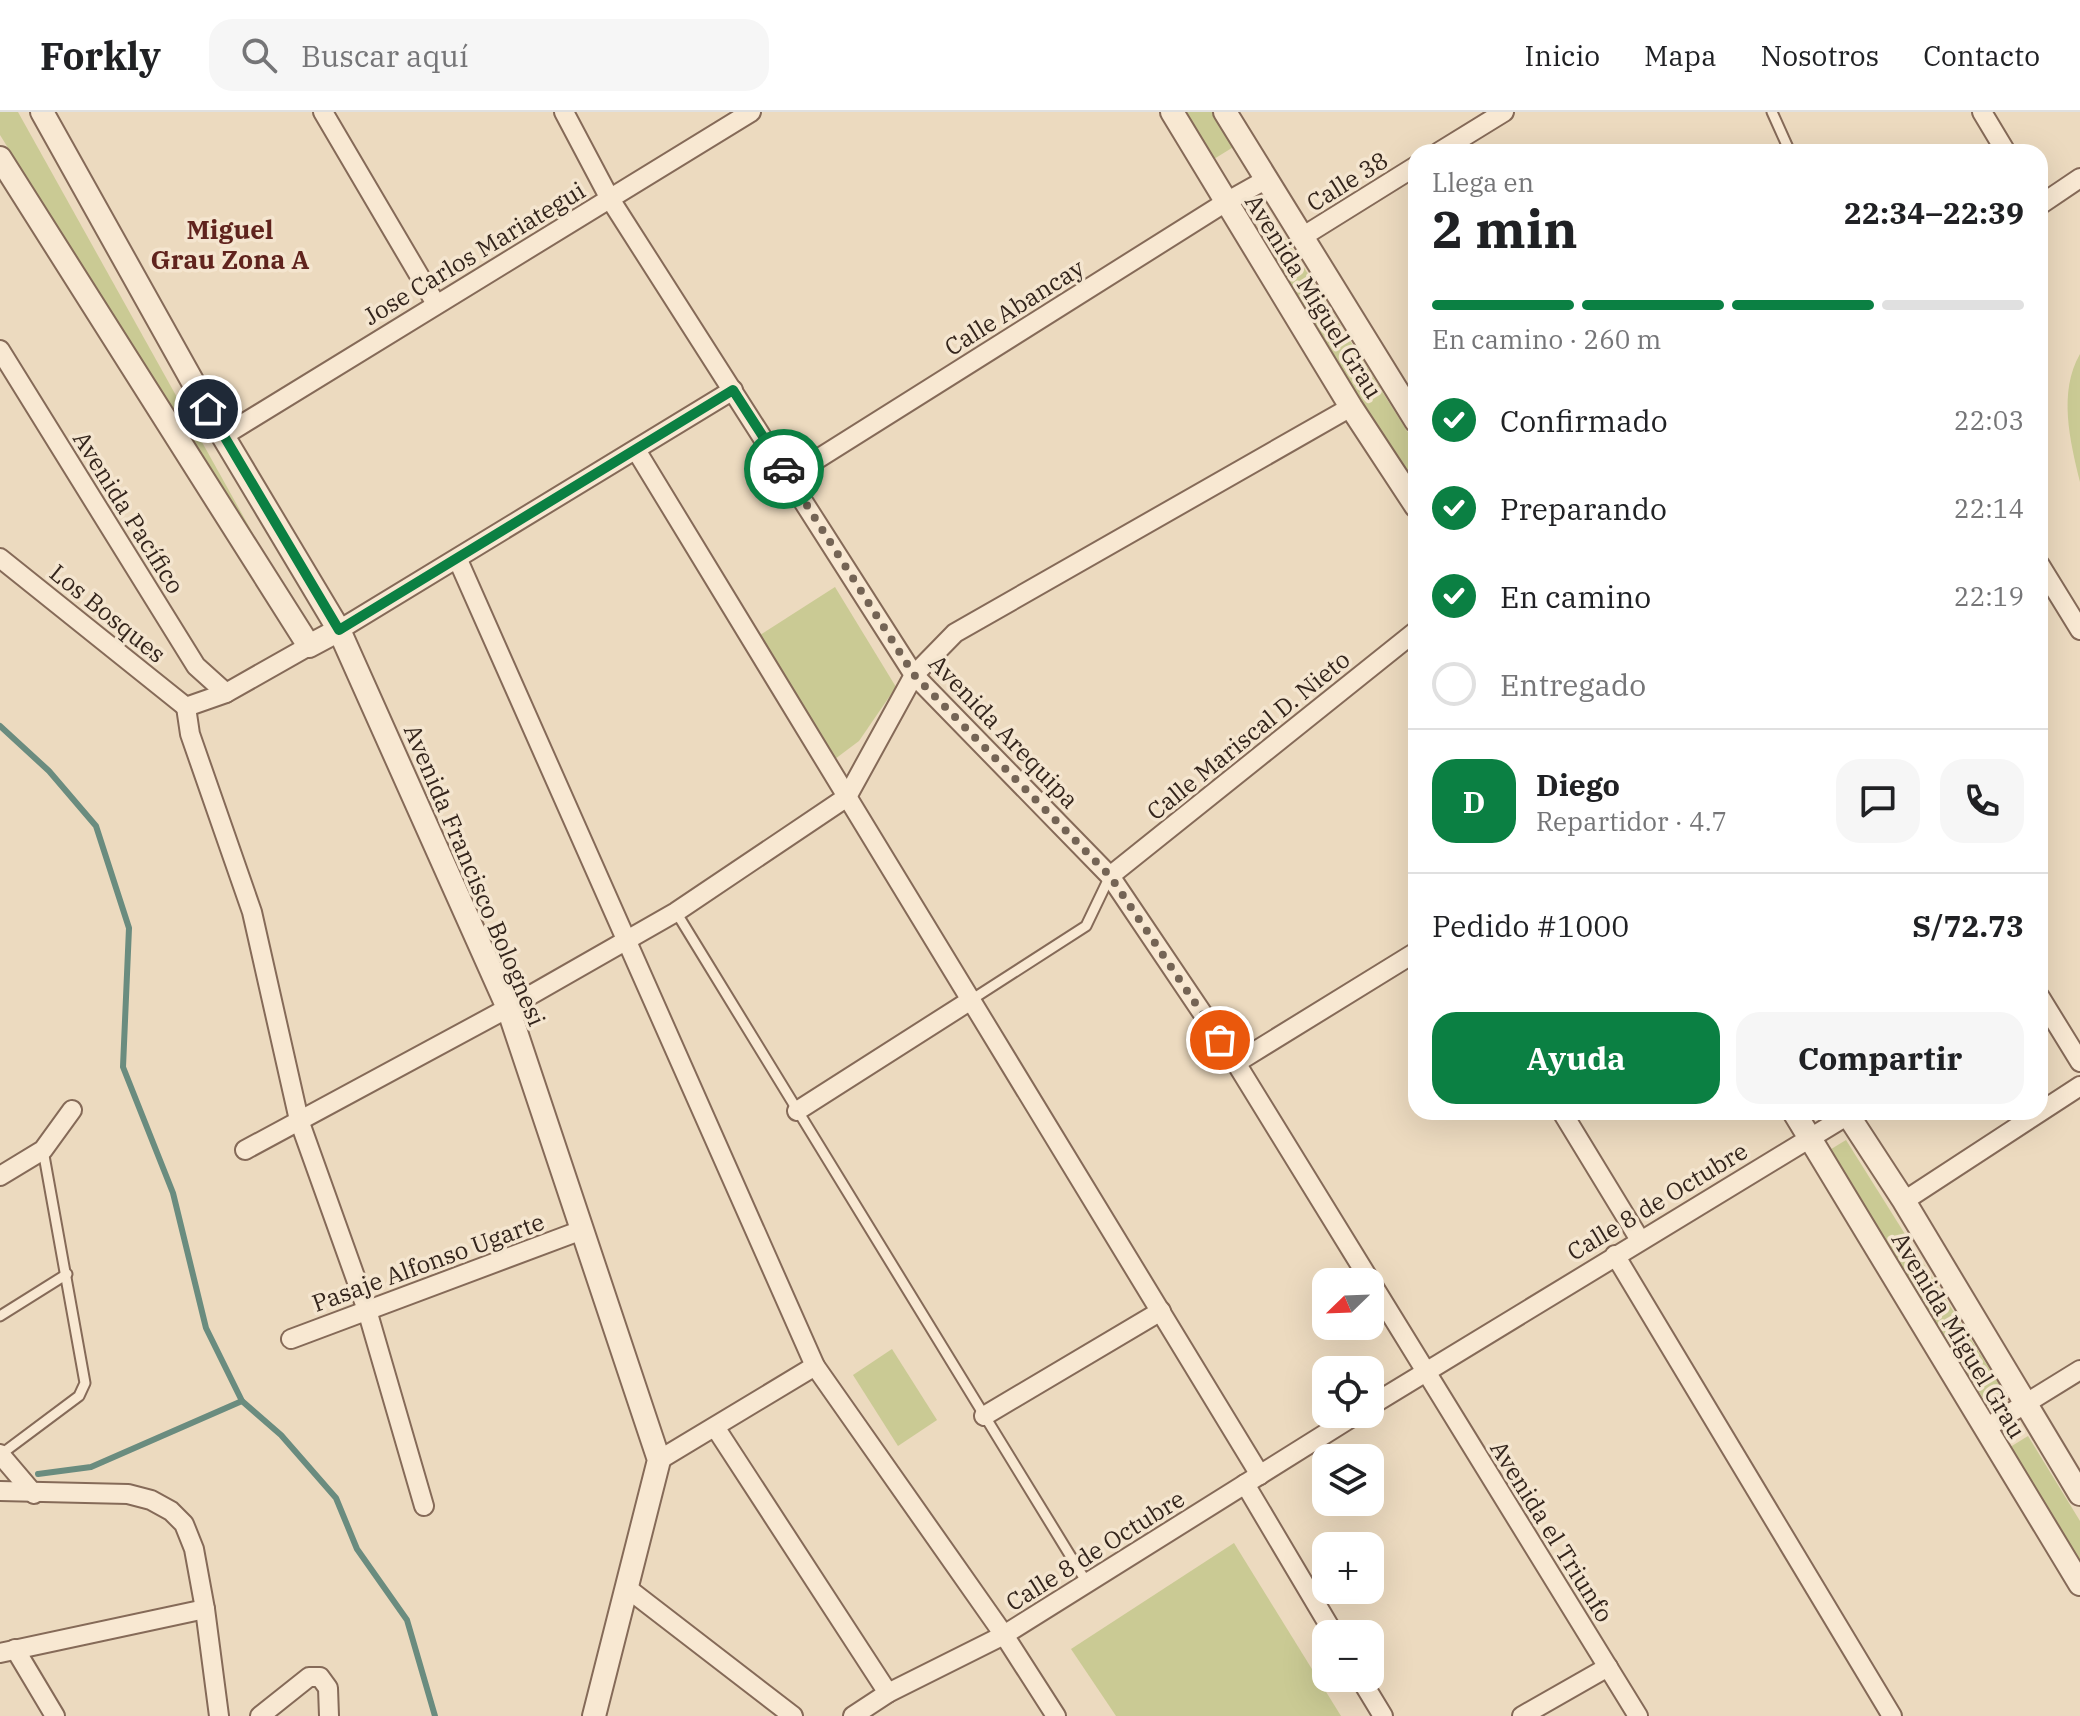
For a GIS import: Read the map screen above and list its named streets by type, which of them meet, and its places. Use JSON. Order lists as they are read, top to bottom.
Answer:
{
  "streets": {
    "street": [
      "Calle 38",
      "Jose Carlos Mariategui",
      "Avenida Miguel Grau",
      "Calle Abancay",
      "Avenida Pacífico",
      "Los Bosques",
      "Avenida Arequipa",
      "Calle Mariscal D. Nieto",
      "Avenida Francisco Bolognesi",
      "Calle 8 de Octubre",
      "Pasaje Alfonso Ugarte",
      "Avenida el Triunfo"
    ]
  },
  "crossings": [
    ["Calle 38", "Avenida Miguel Grau"],
    ["Jose Carlos Mariategui", "Avenida Arequipa"],
    ["Jose Carlos Mariategui", "Avenida Francisco Bolognesi"],
    ["Avenida Miguel Grau", "Calle Abancay"],
    ["Avenida Miguel Grau", "Calle 8 de Octubre"],
    ["Calle Abancay", "Avenida Arequipa"],
    ["Avenida Arequipa", "Calle Mariscal D. Nieto"],
    ["Avenida Arequipa", "Calle 8 de Octubre"],
    ["Avenida Arequipa", "Avenida el Triunfo"],
    ["Avenida Francisco Bolognesi", "Pasaje Alfonso Ugarte"],
    ["Calle 8 de Octubre", "Avenida el Triunfo"]
  ],
  "districts": ["Miguel Grau Zona A"],
  "north": "bottom left",
  "page": {
    "header": "Forkly",
    "search": "Buscar aquí",
    "nav": [
      "Inicio",
      "Mapa",
      "Nosotros",
      "Contacto"
    ],
    "heading": ["2 min", "Llega en", "22:34–22:39"],
    "panel": [
      "Diego",
      "Repartidor · 4.7",
      "Pedido #1000",
      "S/72.73"
    ],
    "bar": "En camino · 260 m",
    "list": [
      ["Confirmado", "22:03"],
      ["Preparando", "22:14"],
      ["En camino", "22:19"],
      "Entregado"
    ],
    "round": "D",
    "buttons": ["Ayuda", "Compartir"],
    "map_buttons": ["+", "−"]
  }
}
